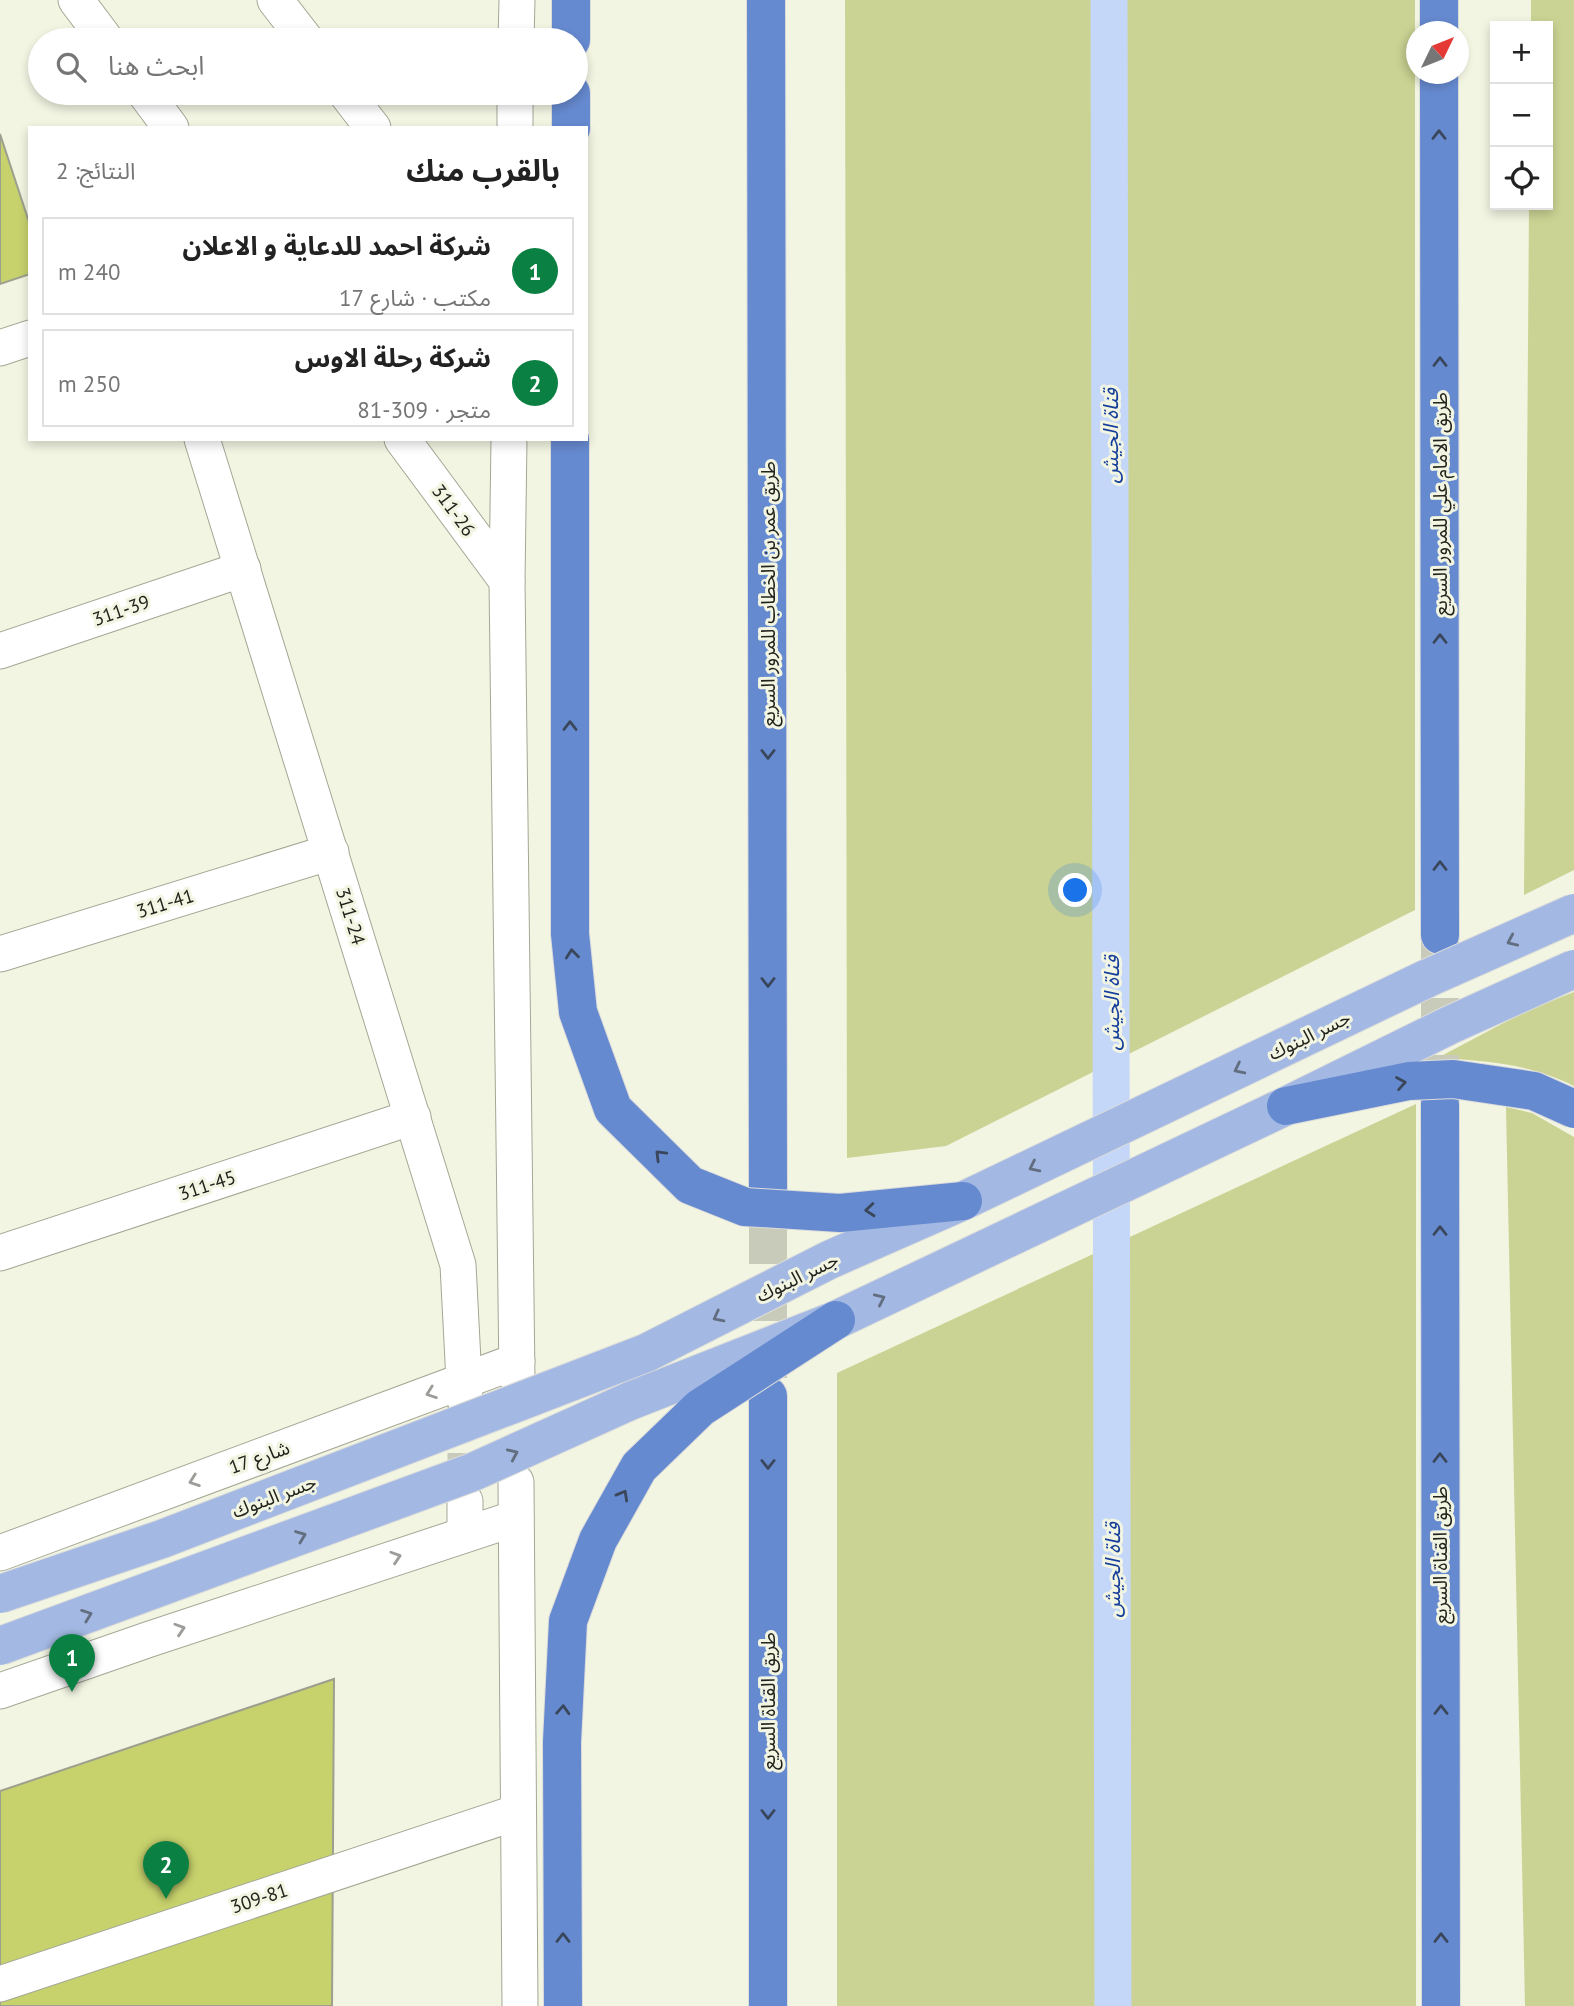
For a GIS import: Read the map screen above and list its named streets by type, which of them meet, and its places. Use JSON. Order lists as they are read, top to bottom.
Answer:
{
  "streets": {
    "highway": ["طريق الامام علي للمرور السريع", "طريق عمر بن الخطاب للمرور السريع", "طريق القناة السريع"],
    "main road": ["جسر البنوك"],
    "street": [
      "311-26",
      "311-39",
      "311-41",
      "311-24",
      "311-45",
      "شارع 17",
      "309-81"
    ]
  },
  "crossings": [
    ["311-26", "شارع 17"],
    ["311-39", "311-24"],
    ["311-41", "311-24"],
    ["311-24", "311-45"],
    ["311-24", "شارع 17"]
  ],
  "one_way": ["طريق الامام علي للمرور السريع", "طريق عمر بن الخطاب للمرور السريع"],
  "water": ["قناة الجيش"],
  "north": "top right",
  "page": {
    "map_buttons": ["+", "−"],
    "search": "ابحث هنا",
    "heading": ["بالقرب منك", "النتائج: 2"],
    "list": [
      {
        "mark": "1",
        "name": "شركة احمد للدعاية و الاعلان",
        "note": "مكتب · شارع 17",
        "value": "240 m"
      },
      {
        "mark": "2",
        "name": "شركة رحلة الاوس",
        "note": "متجر · 309-81",
        "value": "250 m"
      }
    ],
    "pins": ["1", "2"]
  }
}
